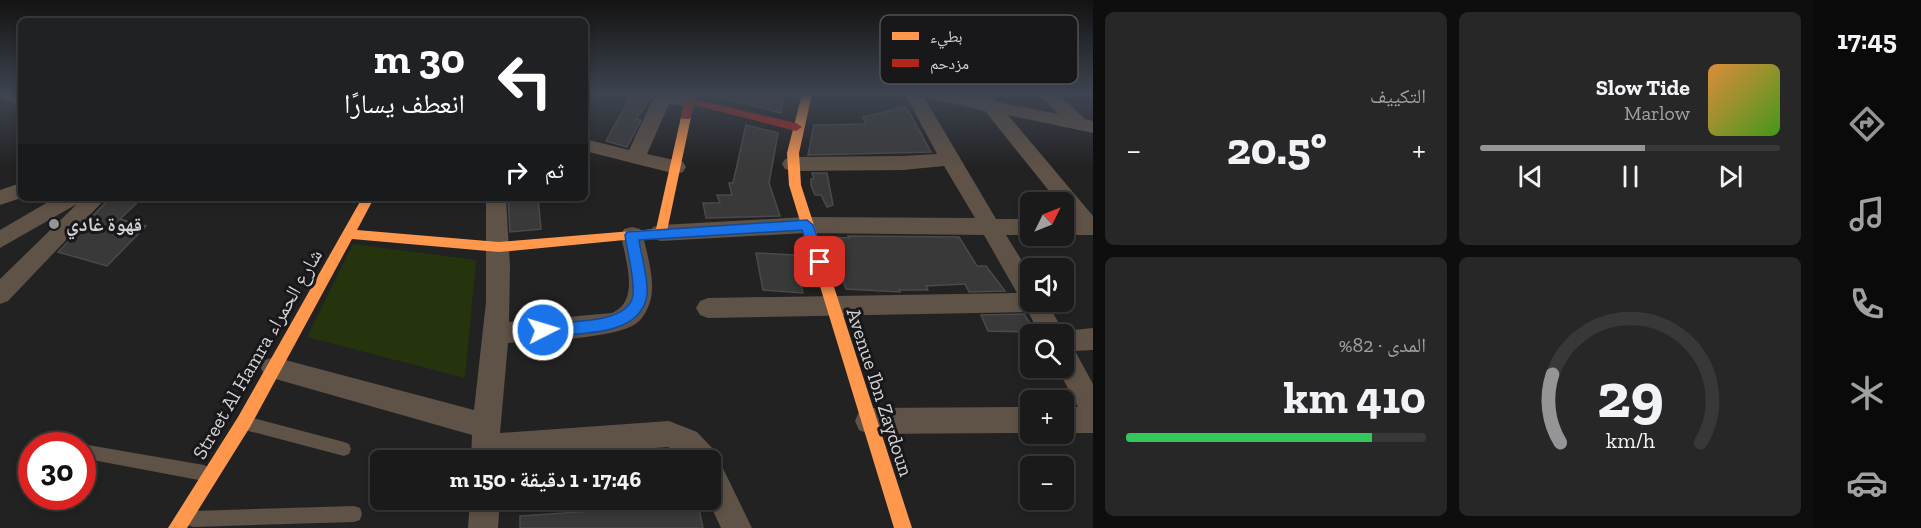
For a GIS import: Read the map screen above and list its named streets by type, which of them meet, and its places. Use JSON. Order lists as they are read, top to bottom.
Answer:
{
  "streets": {
    "street": ["Street Al Hamra شارع الحمراء", "Avenue Ibn Zaydoun"]
  },
  "places": ["قهوة غادي"],
  "legend": ["بطيء", "مزدحم"],
  "north": "top right",
  "page": {
    "tabs": "17:45",
    "tile": [
      "التكييف",
      ["المدى · 82%", "410 km"]
    ],
    "turn": ["30 m", "انعطف يسارًا"],
    "song": ["Slow Tide", "Marlow"],
    "heat": ["−", "20.5°", "+"],
    "then": "ثم",
    "map_buttons": ["+", "−"],
    "limit": "30",
    "trip": "17:46 · 1 دقيقة · 150 m",
    "gauge": ["29", "km/h"]
  }
}
